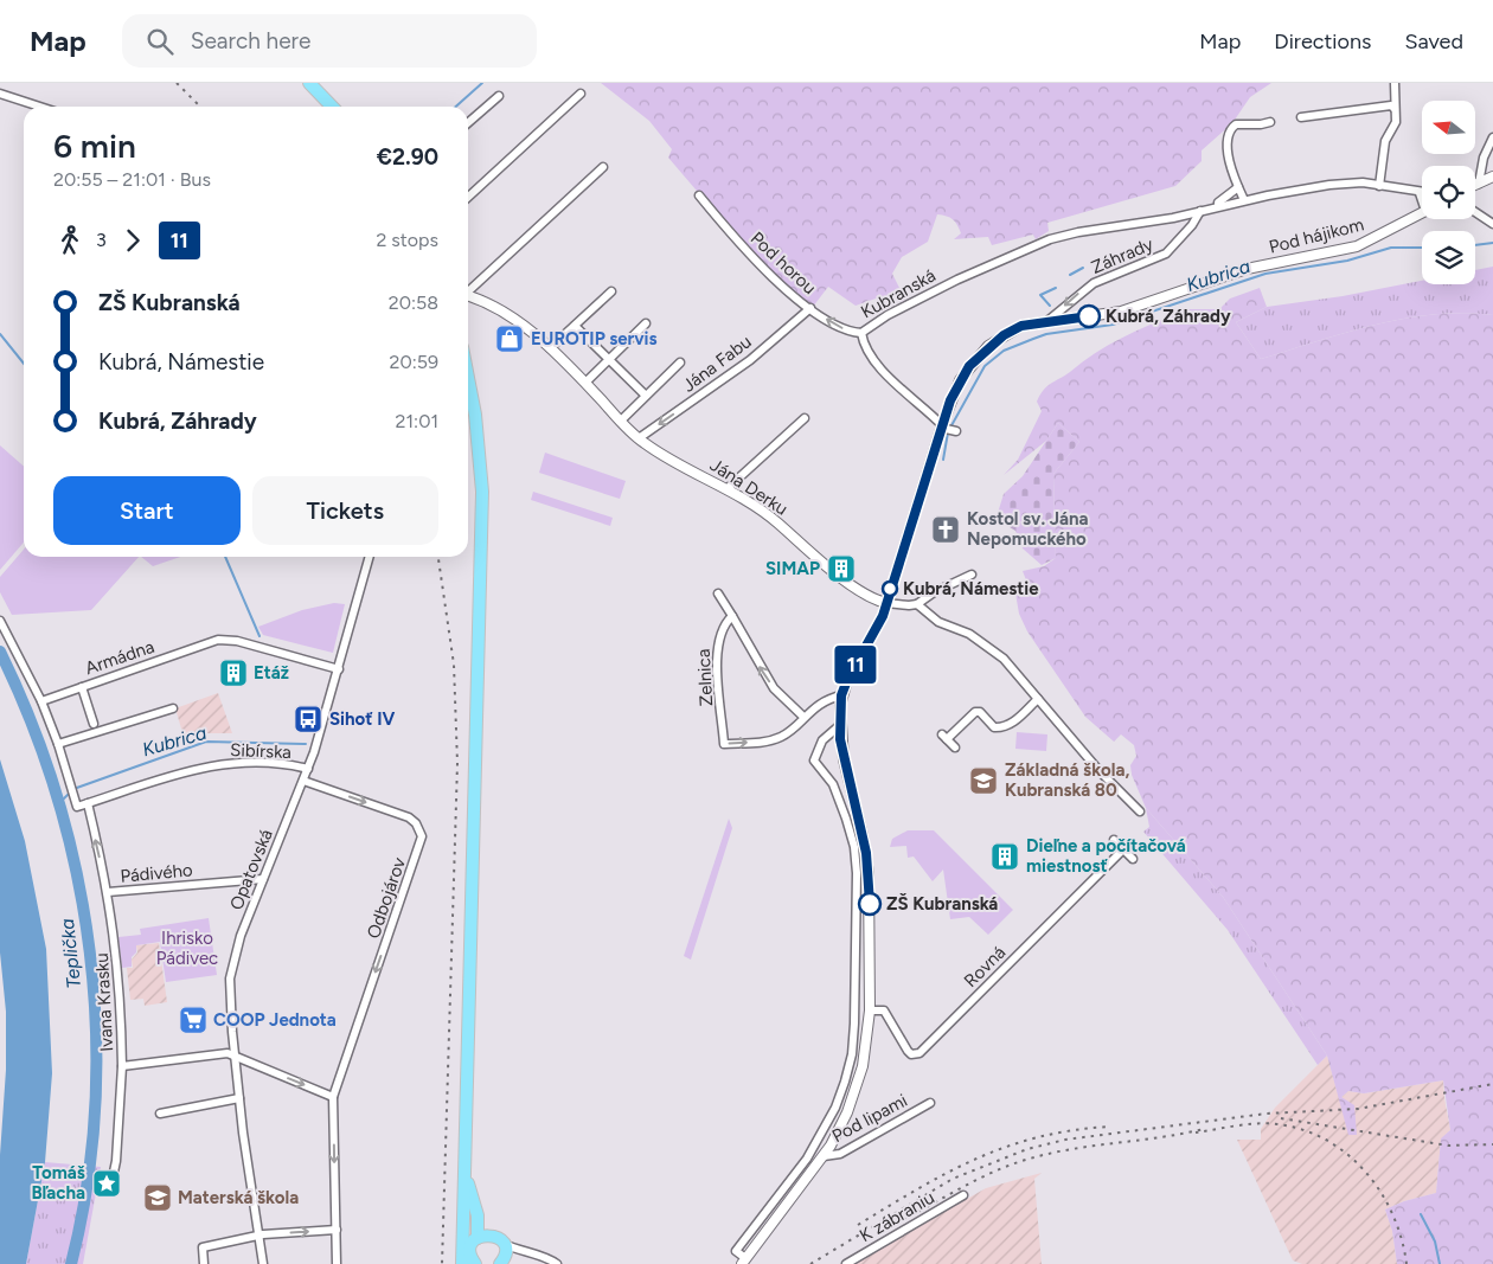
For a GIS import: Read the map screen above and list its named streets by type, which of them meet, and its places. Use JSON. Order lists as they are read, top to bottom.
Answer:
{
  "streets": {
    "street": [
      "Pod hájikom",
      "Záhrady",
      "Pod horou",
      "Kubranská",
      "Jána Fabu",
      "Jána Derku",
      "Armádna",
      "Zelnica",
      "Sibírska",
      "Opatovská",
      "Pádivého",
      "Odbojárov",
      "Rovná",
      "Ivana Krasku",
      "Pod lipami",
      "K zábraniu"
    ]
  },
  "crossings": [
    ["Pod hájikom", "Záhrady"],
    ["Pod hájikom", "Kubranská"],
    ["Záhrady", "Kubranská"],
    ["Pod horou", "Kubranská"],
    ["Pod horou", "Jána Fabu"],
    ["Jána Fabu", "Jána Derku"],
    ["Armádna", "Opatovská"],
    ["Sibírska", "Opatovská"],
    ["Sibírska", "Pádivého"],
    ["Opatovská", "Pádivého"],
    ["Opatovská", "Odbojárov"],
    ["Opatovská", "Ivana Krasku"],
    ["Pádivého", "Ivana Krasku"],
    ["Odbojárov", "Ivana Krasku"]
  ],
  "one_way": ["Záhrady", "Pádivého"],
  "water": ["Kubrica", "Teplička"],
  "parks": ["Ihrisko Pádivec"],
  "places": {
    "other": ["Kubrá, Záhrady", "Kubrá, Námestie", "ZŠ Kubranská"],
    "shop": ["EUROTIP servis"],
    "church": ["Kostol sv. Jána Nepomuckého"],
    "building": ["SIMAP", "Etáž", "Dieľne a počítačová miestnosť"],
    "bus stop": ["Sihoť IV"],
    "school or university": ["Základná škola, Kubranská 80", "Materská škola"],
    "supermarket": ["COOP Jednota"],
    "place": ["Tomáš Bľacha"]
  },
  "lines": ["bus line 11"],
  "north": "left",
  "page": {
    "header": "Map",
    "search": "Search here",
    "nav": ["Map", "Directions", "Saved"],
    "on_map": "11",
    "heading": ["6 min", "20:55 – 21:01 · Bus", "€2.90"],
    "legs": ["3", "11", "2 stops"],
    "list": [
      {
        "name": "ZŠ Kubranská",
        "value": "20:58"
      },
      {
        "name": "Kubrá, Námestie",
        "value": "20:59"
      },
      {
        "name": "Kubrá, Záhrady",
        "value": "21:01"
      }
    ],
    "buttons": ["Start", "Tickets"]
  }
}
